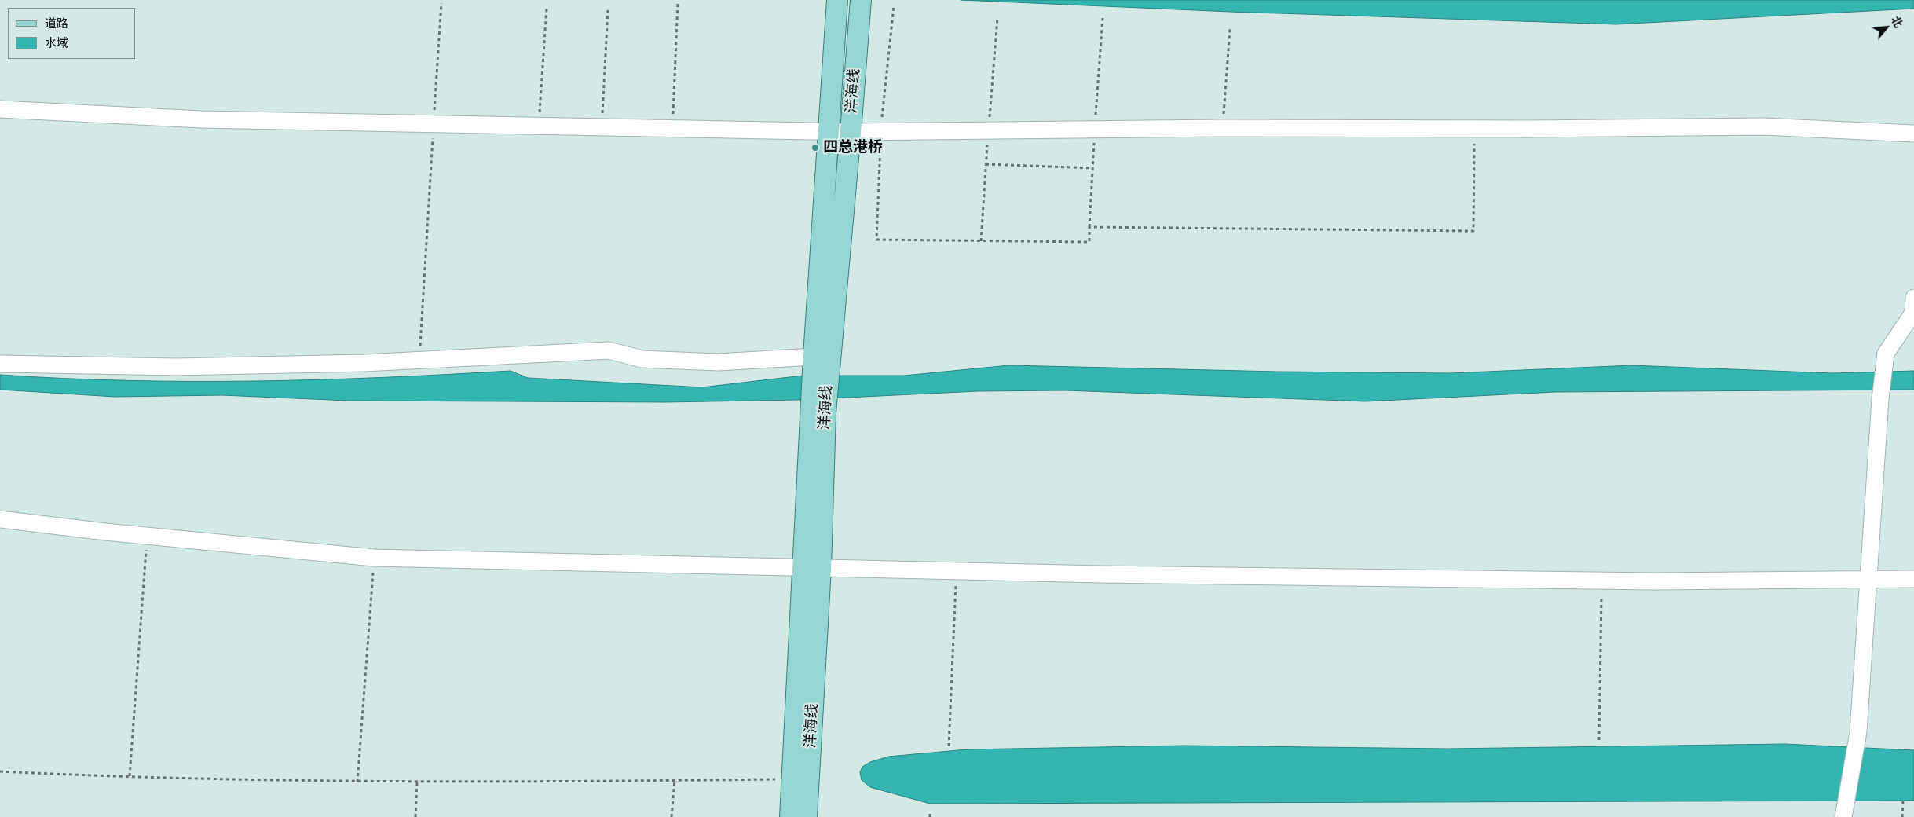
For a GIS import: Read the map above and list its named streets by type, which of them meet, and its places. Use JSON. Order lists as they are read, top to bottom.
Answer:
{
  "streets": {
    "main road": ["洋海线"]
  },
  "places": ["四总港桥"],
  "legend": ["道路", "水域"],
  "north": "top right"
}
